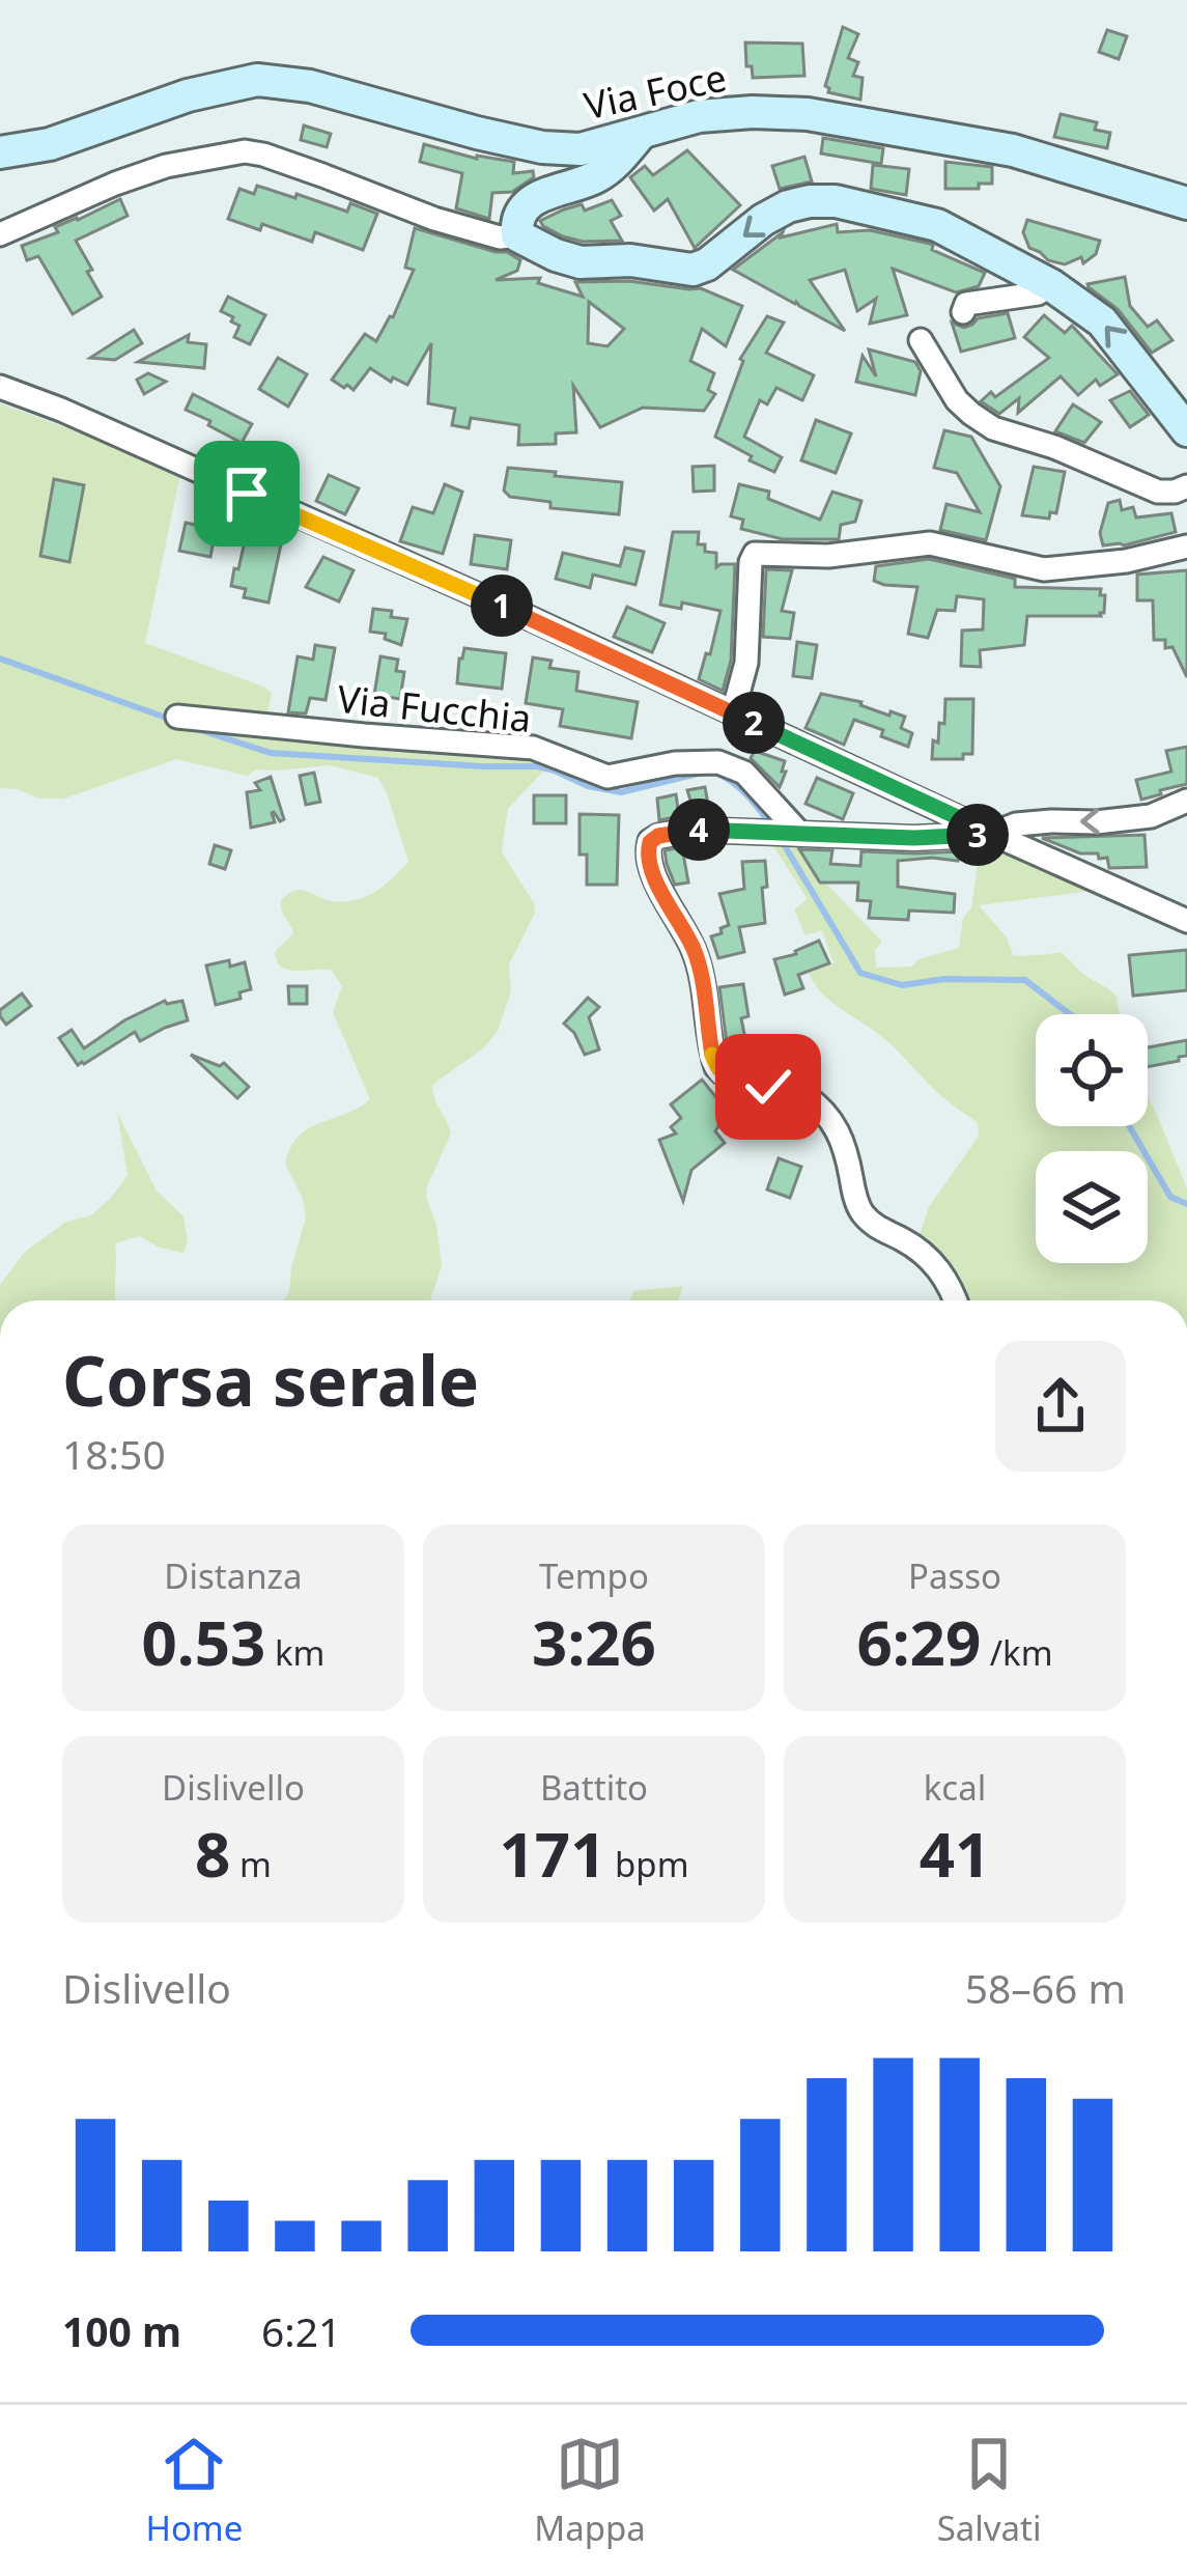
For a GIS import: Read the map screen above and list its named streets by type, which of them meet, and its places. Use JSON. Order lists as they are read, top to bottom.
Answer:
{
  "streets": {
    "main road": ["Via Foce"],
    "street": ["Via Fucchia"]
  },
  "page": {
    "pins": [
      "1",
      "2",
      "4",
      "3"
    ],
    "heading": ["Corsa serale", "18:50"],
    "stats": [
      ["Distanza", "0.53 km"],
      ["Tempo", "3:26"],
      ["Passo", "6:29 /km"],
      ["Dislivello", "8 m"],
      ["Battito", "171 bpm"],
      ["kcal", "41"]
    ],
    "chart": ["Dislivello", "58–66 m"],
    "list": [
      {
        "name": "100 m",
        "note": "6:21"
      }
    ],
    "tabs": ["Home", "Mappa", "Salvati"]
  }
}
